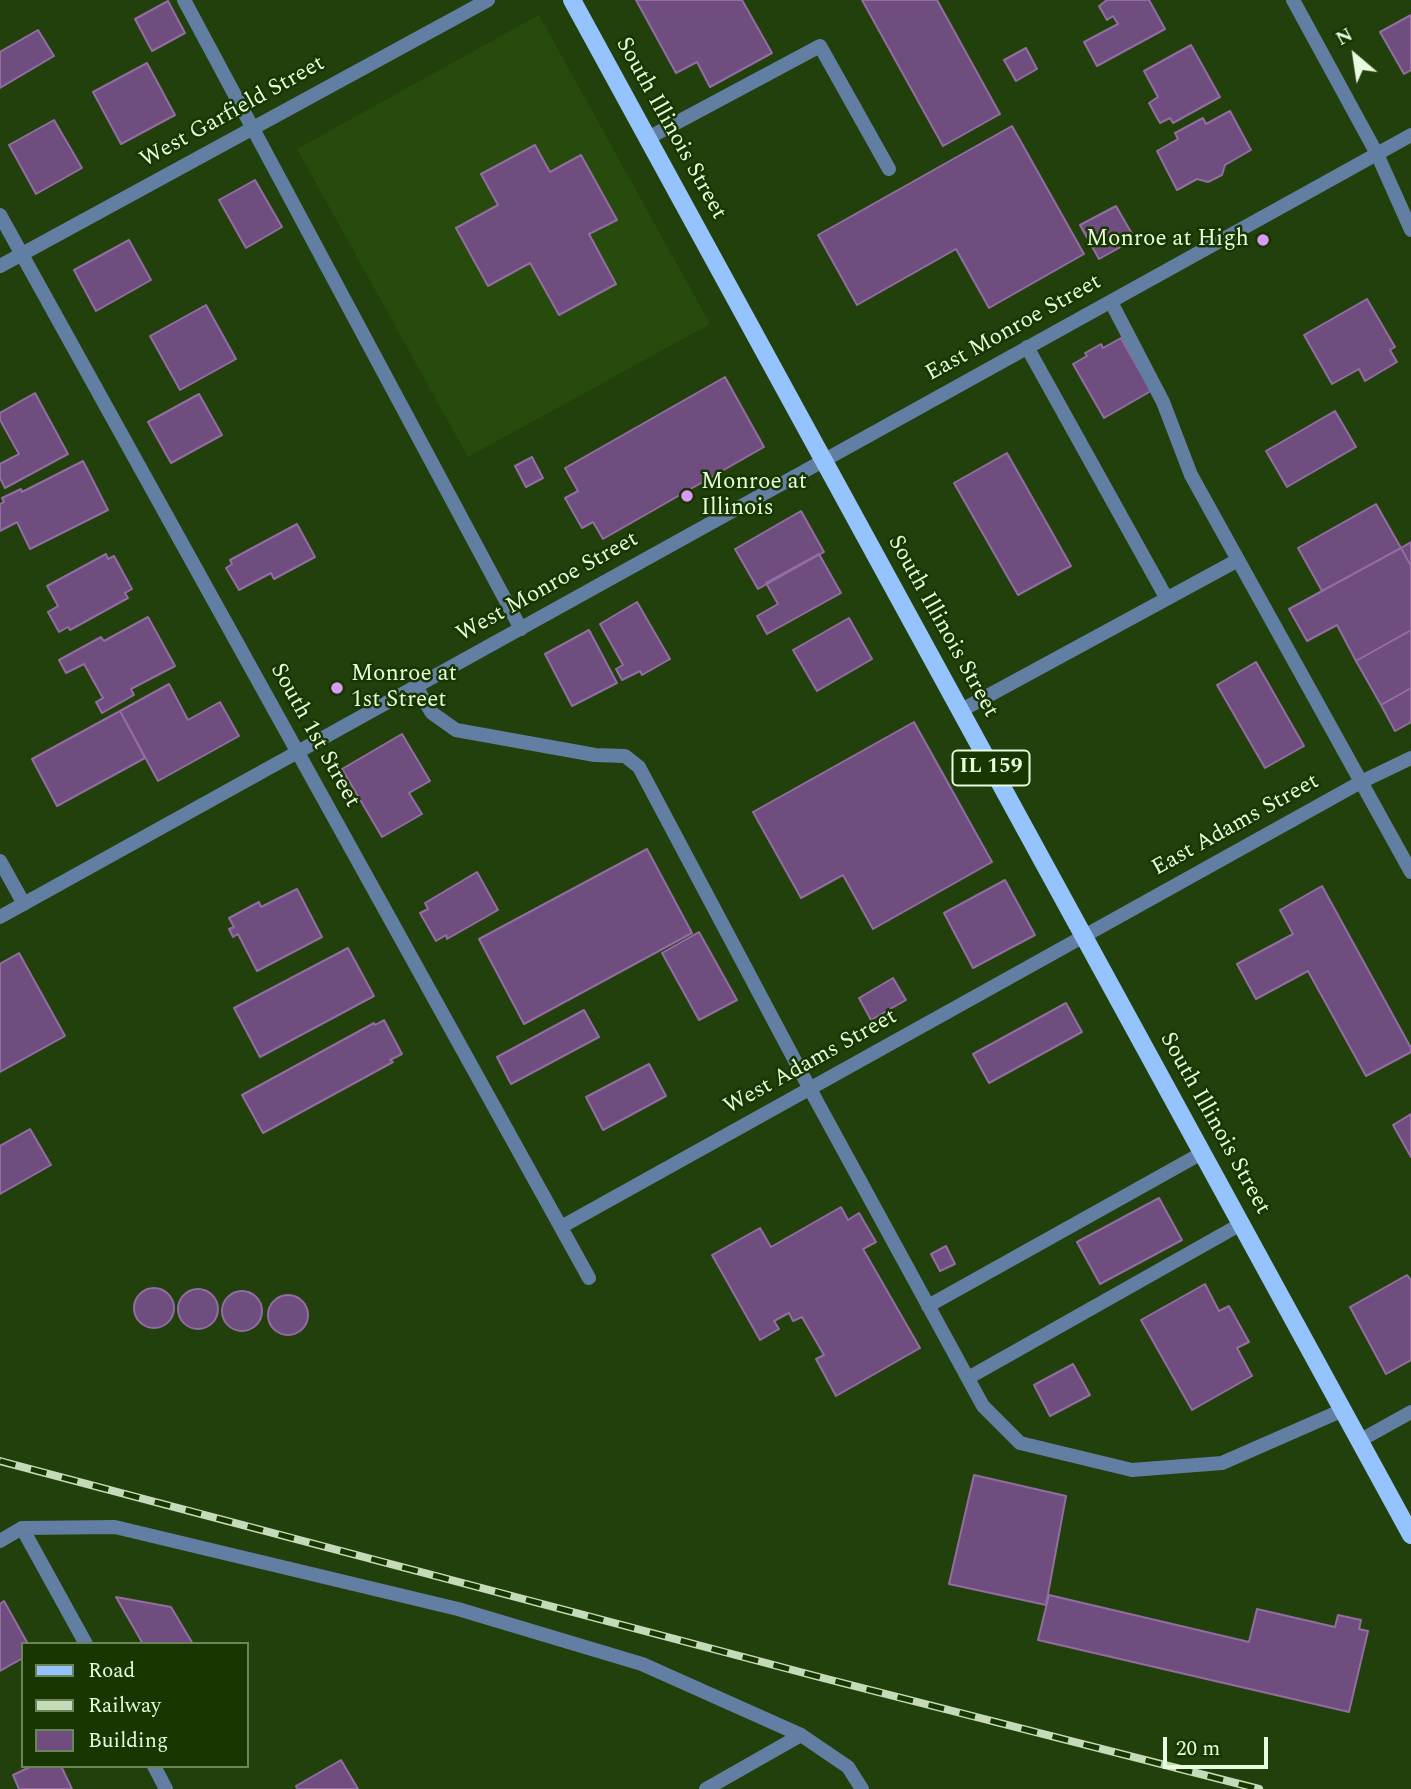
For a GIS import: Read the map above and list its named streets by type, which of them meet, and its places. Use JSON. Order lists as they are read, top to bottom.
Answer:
{
  "streets": {
    "main road": ["South Illinois Street", "IL 159"],
    "street": [
      "West Garfield Street",
      "East Monroe Street",
      "West Monroe Street",
      "South 1st Street",
      "East Adams Street",
      "West Adams Street"
    ]
  },
  "crossings": [
    ["West Garfield Street", "South 1st Street"],
    ["South Illinois Street", "East Monroe Street"],
    ["South Illinois Street", "West Monroe Street"],
    ["South Illinois Street", "East Adams Street"],
    ["South Illinois Street", "West Adams Street"],
    ["East Monroe Street", "West Monroe Street"],
    ["West Monroe Street", "South 1st Street"],
    ["South 1st Street", "West Adams Street"],
    ["East Adams Street", "West Adams Street"]
  ],
  "places": ["Monroe at High", "Monroe at Illinois", "Monroe at 1st Street"],
  "legend": ["Road", "Railway", "Building"],
  "scale_bar": "20 m",
  "north": "top left"
}
